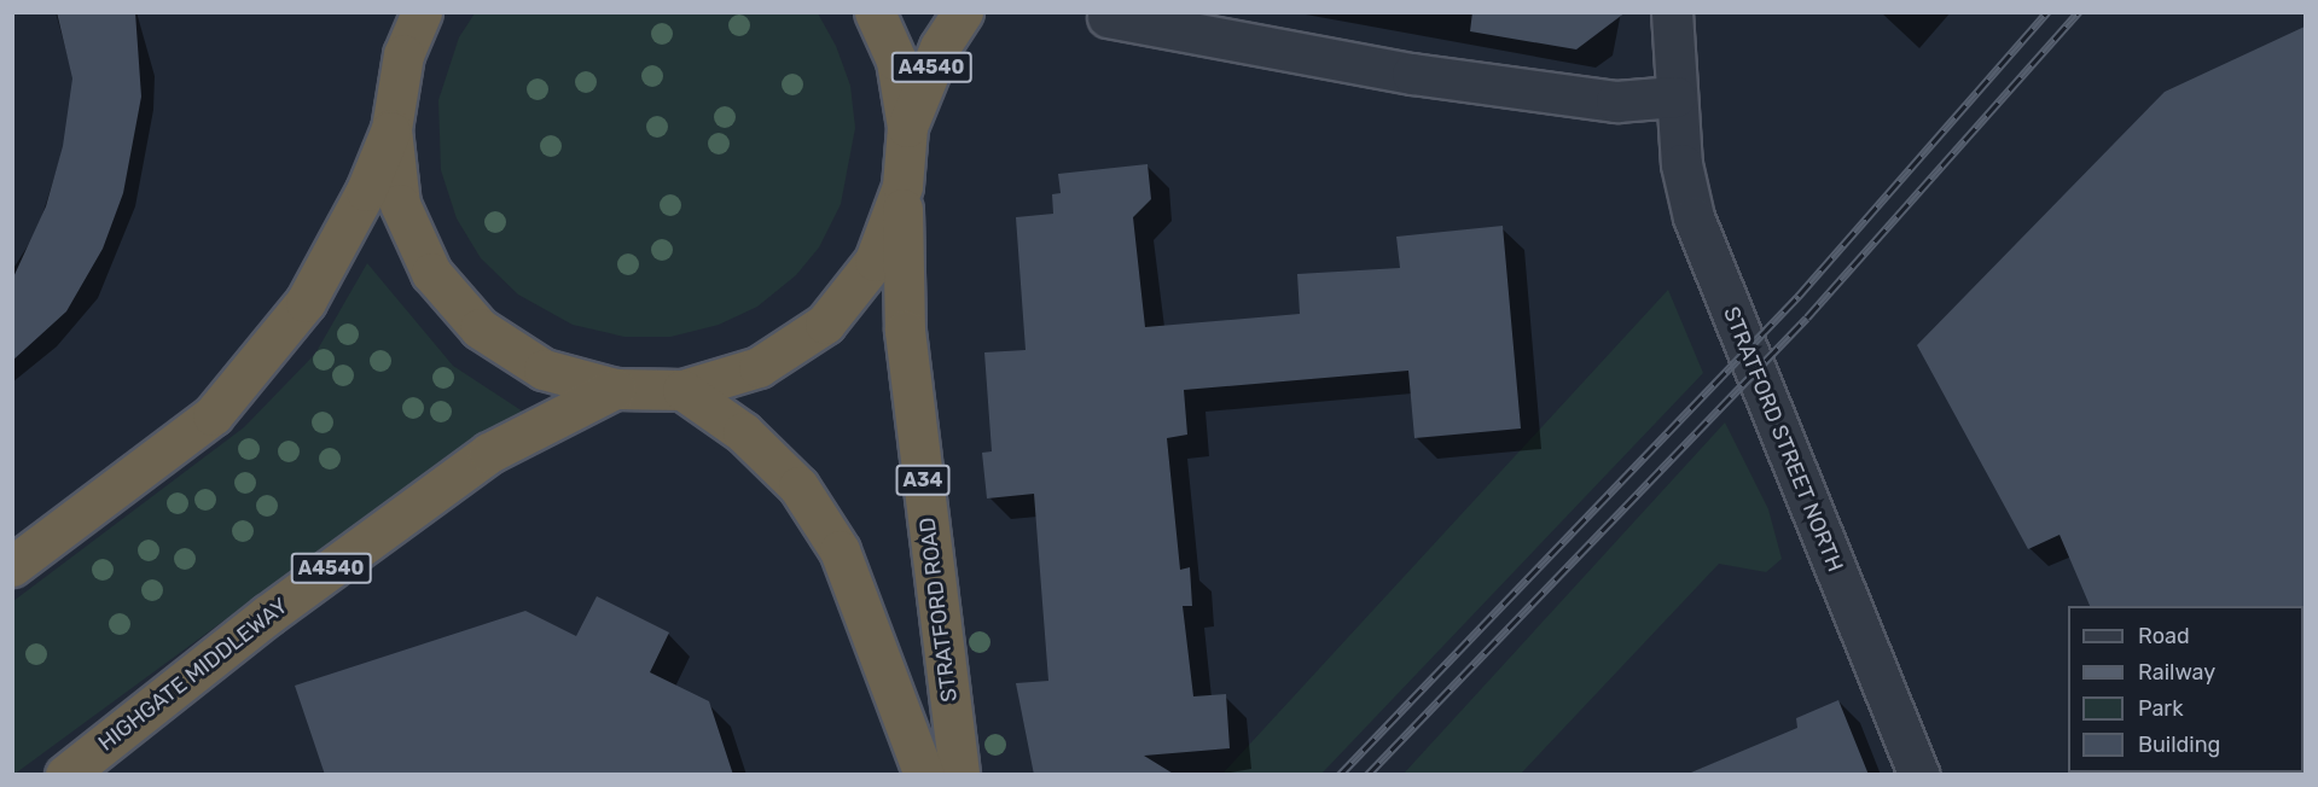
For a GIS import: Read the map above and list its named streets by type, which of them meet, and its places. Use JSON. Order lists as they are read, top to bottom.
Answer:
{
  "streets": {
    "highway": [
      "A4540",
      "A34",
      "STRATFORD ROAD",
      "HIGHGATE MIDDLEWAY"
    ],
    "street": ["STRATFORD STREET NORTH"]
  },
  "legend": [
    "Road",
    "Railway",
    "Park",
    "Building"
  ]
}
